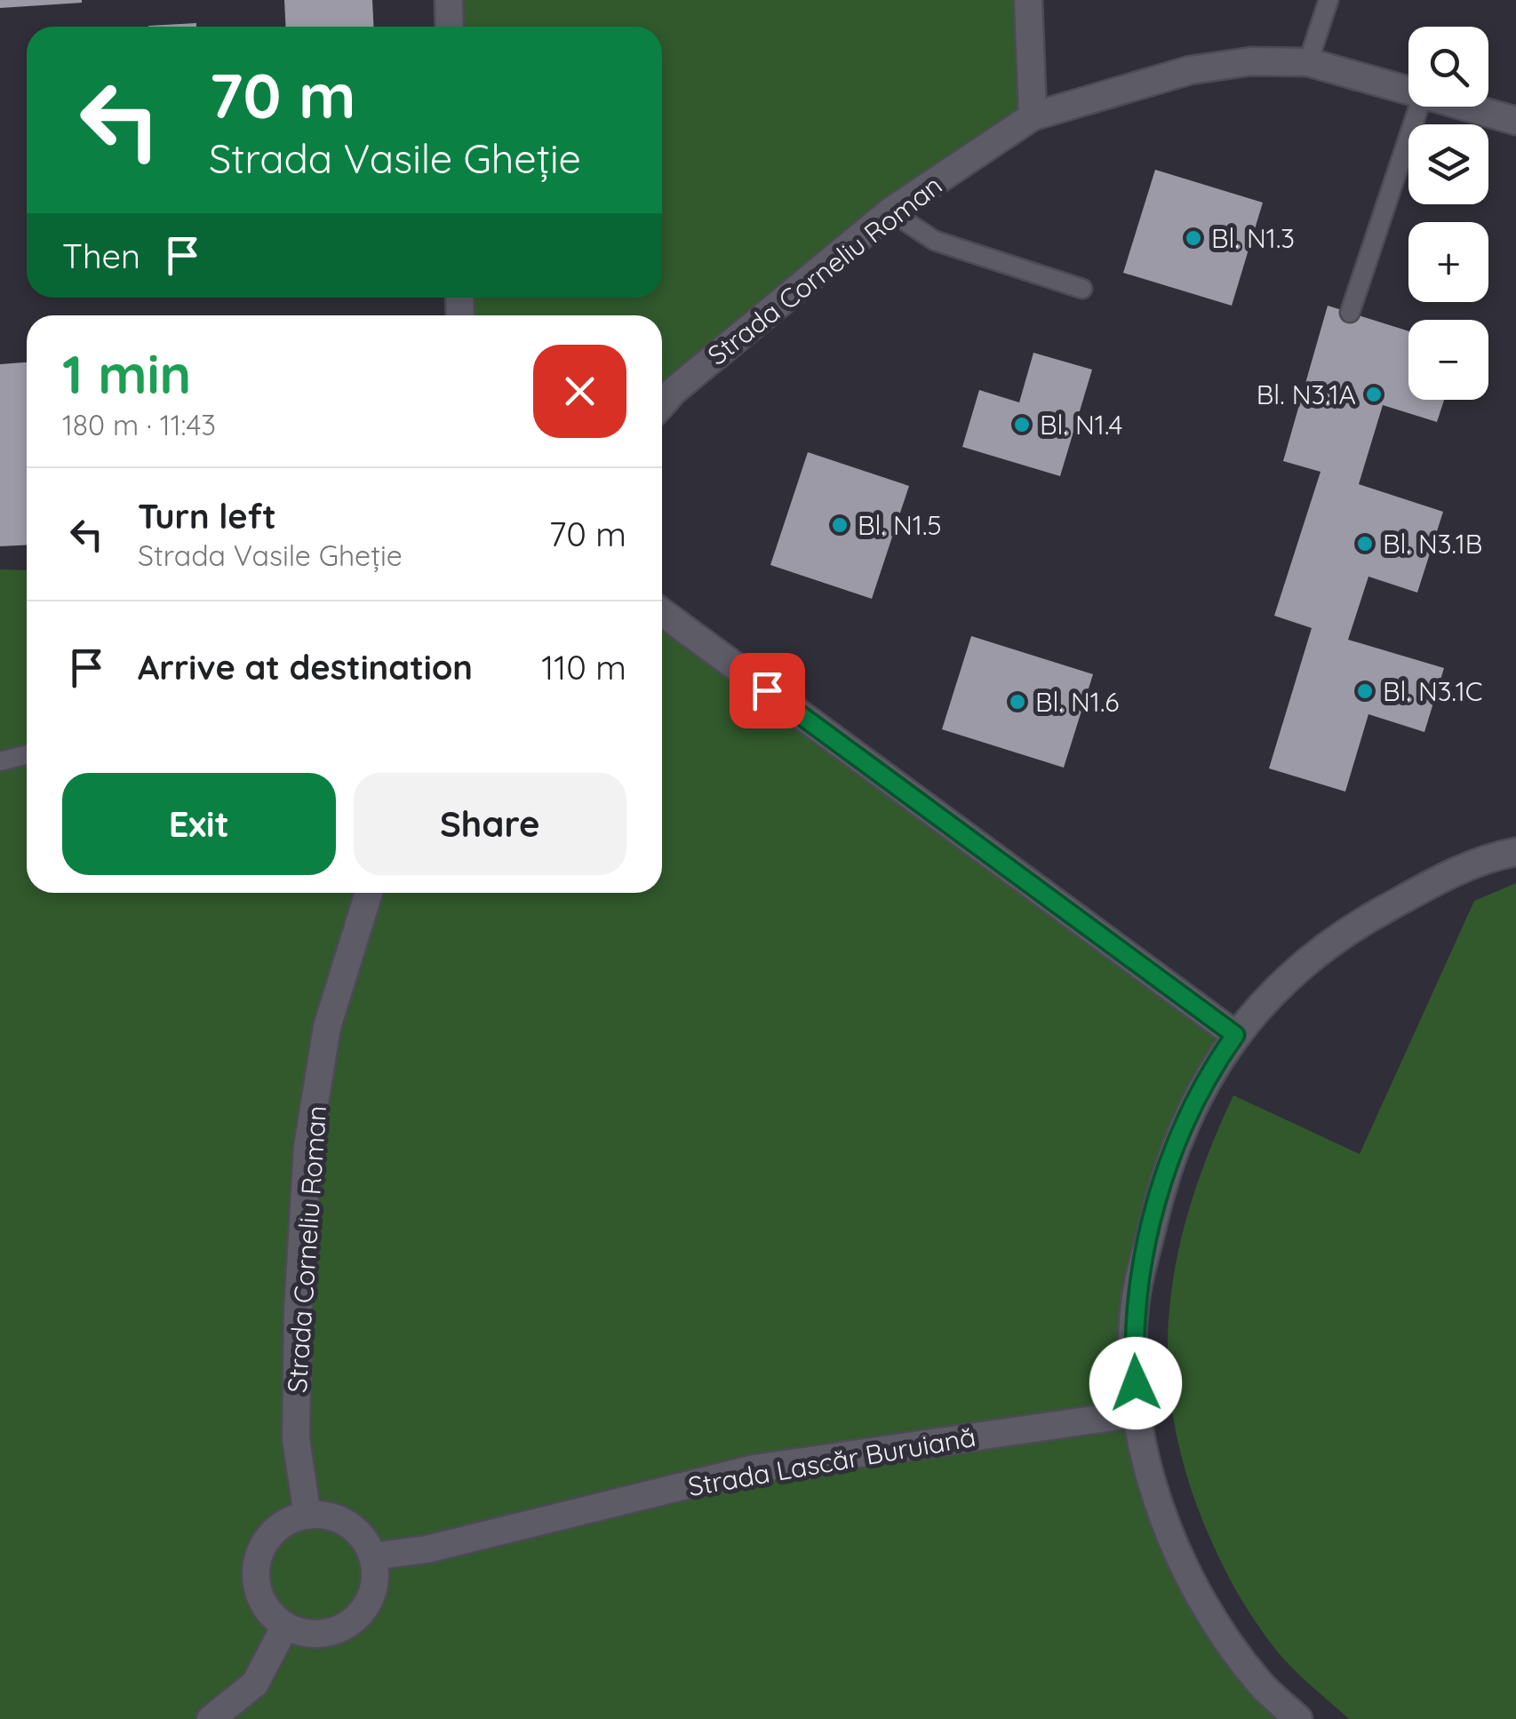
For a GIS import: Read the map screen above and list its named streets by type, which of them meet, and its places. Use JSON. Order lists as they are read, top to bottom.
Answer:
{
  "streets": {
    "street": ["Strada Corneliu Roman", "Strada Lascăr Buruiană"]
  },
  "crossings": [
    ["Strada Corneliu Roman", "Strada Lascăr Buruiană"]
  ],
  "places": [
    "Bl. N1.3",
    "Bl. N3.1A",
    "Bl. N1.4",
    "Bl. N1.5",
    "Bl. N3.1B",
    "Bl. N3.1C",
    "Bl. N1.6"
  ],
  "page": {
    "map_buttons": ["+", "−"],
    "turn": ["70 m", "Strada Vasile Gheție"],
    "then": "Then",
    "heading": ["1 min", "180 m · 11:43"],
    "list": [
      {
        "name": "Turn left",
        "note": "Strada Vasile Gheție",
        "value": "70 m"
      },
      {
        "name": "Arrive at destination",
        "value": "110 m"
      }
    ],
    "buttons": ["Exit", "Share"]
  }
}
